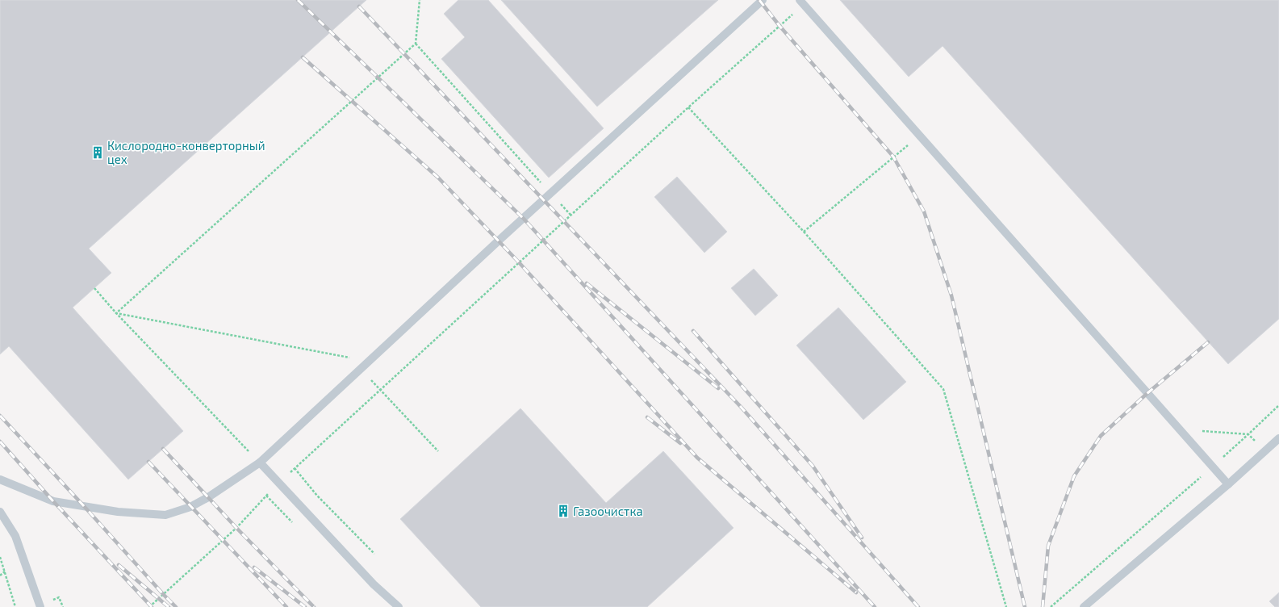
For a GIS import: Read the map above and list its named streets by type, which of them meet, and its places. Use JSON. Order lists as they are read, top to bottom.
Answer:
{
  "places": {
    "building": ["Кислородно-конверторный цех", "Газоочистка"]
  }
}
